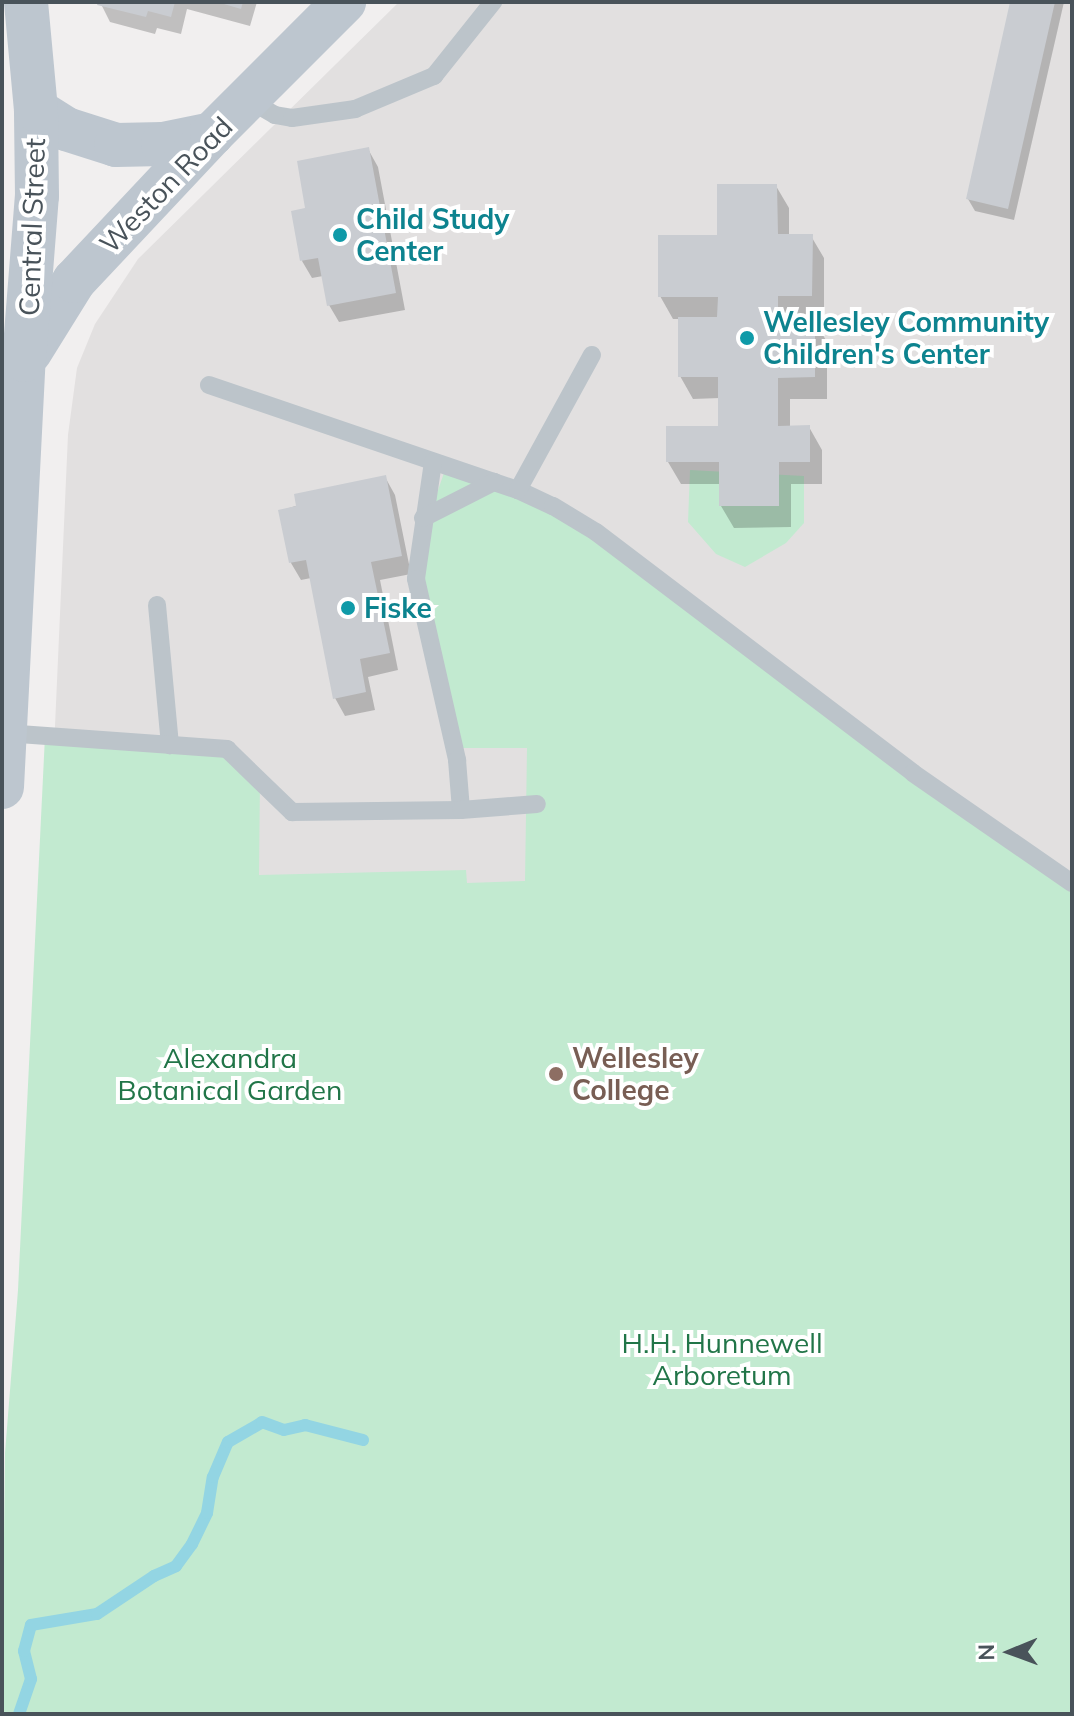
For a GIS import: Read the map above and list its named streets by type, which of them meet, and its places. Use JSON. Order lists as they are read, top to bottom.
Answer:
{
  "streets": {
    "main road": ["Weston Road", "Central Street"]
  },
  "crossings": [
    ["Weston Road", "Central Street"]
  ],
  "parks": ["Alexandra Botanical Garden", "H.H. Hunnewell Arboretum"],
  "places": [
    "Child Study Center",
    "Wellesley Community Children's Center",
    "Fiske",
    "Wellesley College"
  ],
  "north": "left"
}
